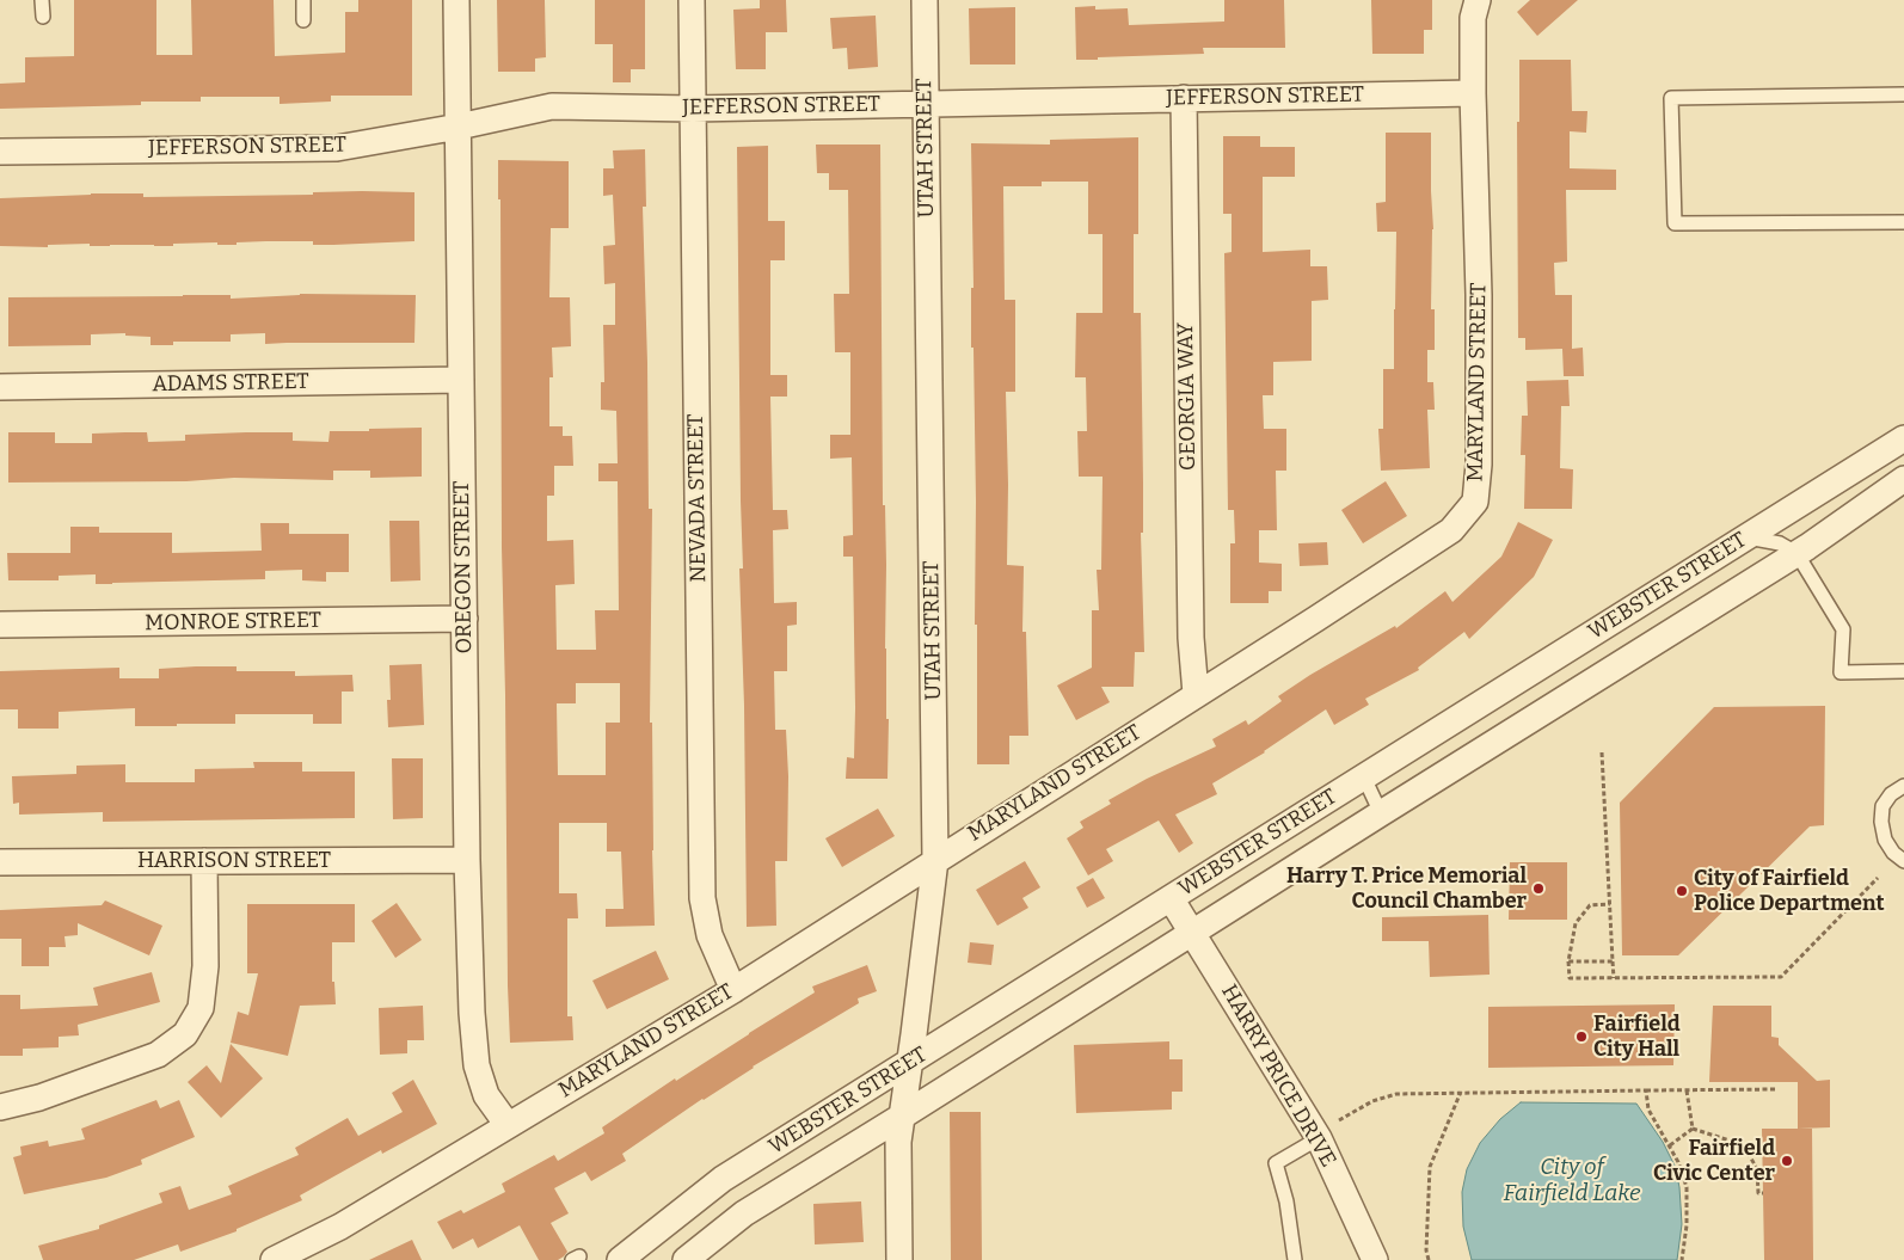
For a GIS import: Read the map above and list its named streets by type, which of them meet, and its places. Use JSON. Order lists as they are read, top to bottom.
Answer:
{
  "streets": {
    "street": [
      "JEFFERSON STREET",
      "UTAH STREET",
      "MARYLAND STREET",
      "ADAMS STREET",
      "GEORGIA WAY",
      "NEVADA STREET",
      "OREGON STREET",
      "WEBSTER STREET",
      "MONROE STREET",
      "HARRISON STREET",
      "HARRY PRICE DRIVE"
    ]
  },
  "crossings": [
    ["JEFFERSON STREET", "UTAH STREET"],
    ["JEFFERSON STREET", "MARYLAND STREET"],
    ["JEFFERSON STREET", "GEORGIA WAY"],
    ["JEFFERSON STREET", "NEVADA STREET"],
    ["JEFFERSON STREET", "OREGON STREET"],
    ["UTAH STREET", "MARYLAND STREET"],
    ["UTAH STREET", "WEBSTER STREET"],
    ["MARYLAND STREET", "GEORGIA WAY"],
    ["MARYLAND STREET", "NEVADA STREET"],
    ["MARYLAND STREET", "OREGON STREET"],
    ["ADAMS STREET", "OREGON STREET"],
    ["OREGON STREET", "MONROE STREET"],
    ["OREGON STREET", "HARRISON STREET"],
    ["WEBSTER STREET", "HARRY PRICE DRIVE"]
  ],
  "water": ["City of Fairfield Lake"],
  "places": [
    "Harry T. Price Memorial Council Chamber",
    "City of Fairfield Police Department",
    "Fairfield City Hall",
    "Fairfield Civic Center"
  ]
}
